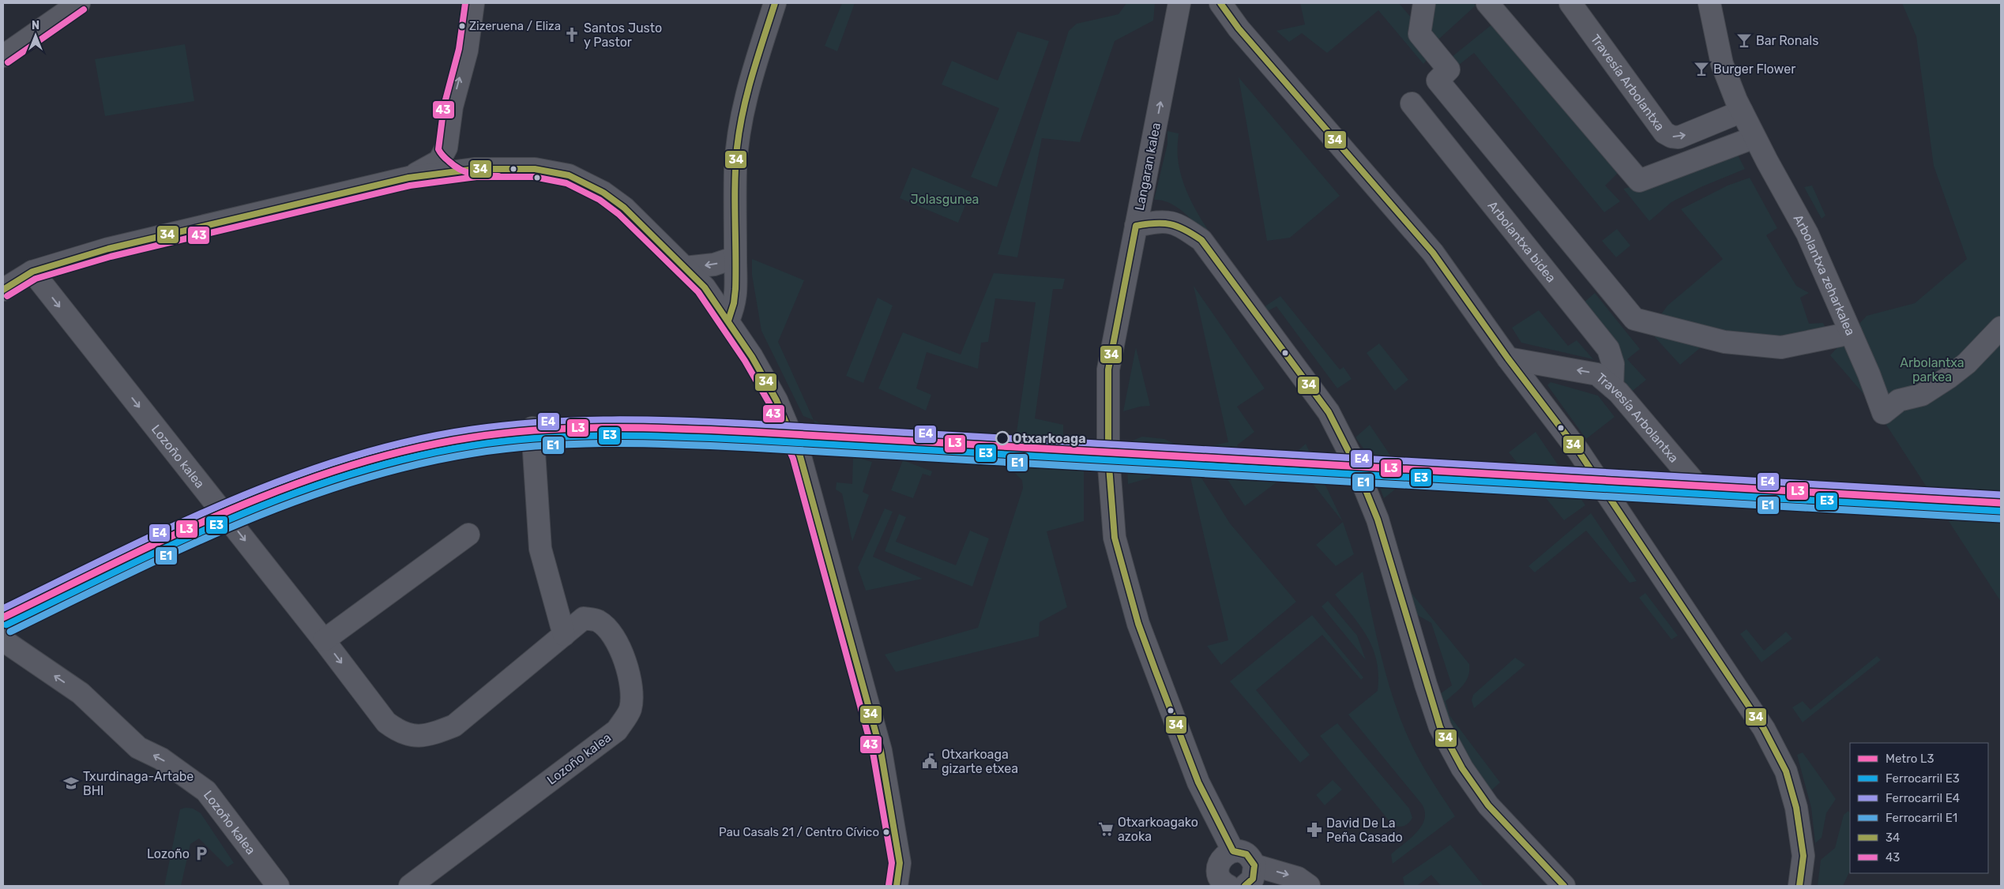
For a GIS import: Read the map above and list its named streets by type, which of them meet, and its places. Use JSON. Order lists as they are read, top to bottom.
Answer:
{
  "streets": {
    "street": [
      "Travesía Arbolantxa",
      "Langaran kalea",
      "Arbolantxa bidea",
      "Arbolantxa zeharkalea",
      "Lozoño kalea"
    ]
  },
  "crossings": [
    ["Travesía Arbolantxa", "Arbolantxa bidea"],
    ["Travesía Arbolantxa", "Arbolantxa zeharkalea"]
  ],
  "parks": ["Jolasgunea", "Arbolantxa parkea"],
  "places": {
    "other": ["Zizeruena / Eliza", "Otxarkoaga", "Pau Casals 21 / Centro Cívico"],
    "church": ["Santos Justo y Pastor"],
    "bar": ["Bar Ronals", "Burger Flower"],
    "public building": ["Otxarkoaga gizarte etxea"],
    "school or university": ["Txurdinaga-Artabe BHI"],
    "supermarket": ["Otxarkoagako azoka"],
    "pharmacy": ["David De La Peña Casado"],
    "parking": ["Lozoño"]
  },
  "lines": [
    "transit line 34",
    "transit line 43",
    "rail line E4",
    "metro line L3",
    "rail line E3",
    "rail line E1"
  ],
  "legend": [
    "Metro L3",
    "Ferrocarril E3",
    "Ferrocarril E4",
    "Ferrocarril E1",
    "34",
    "43"
  ],
  "north": "top"
}
